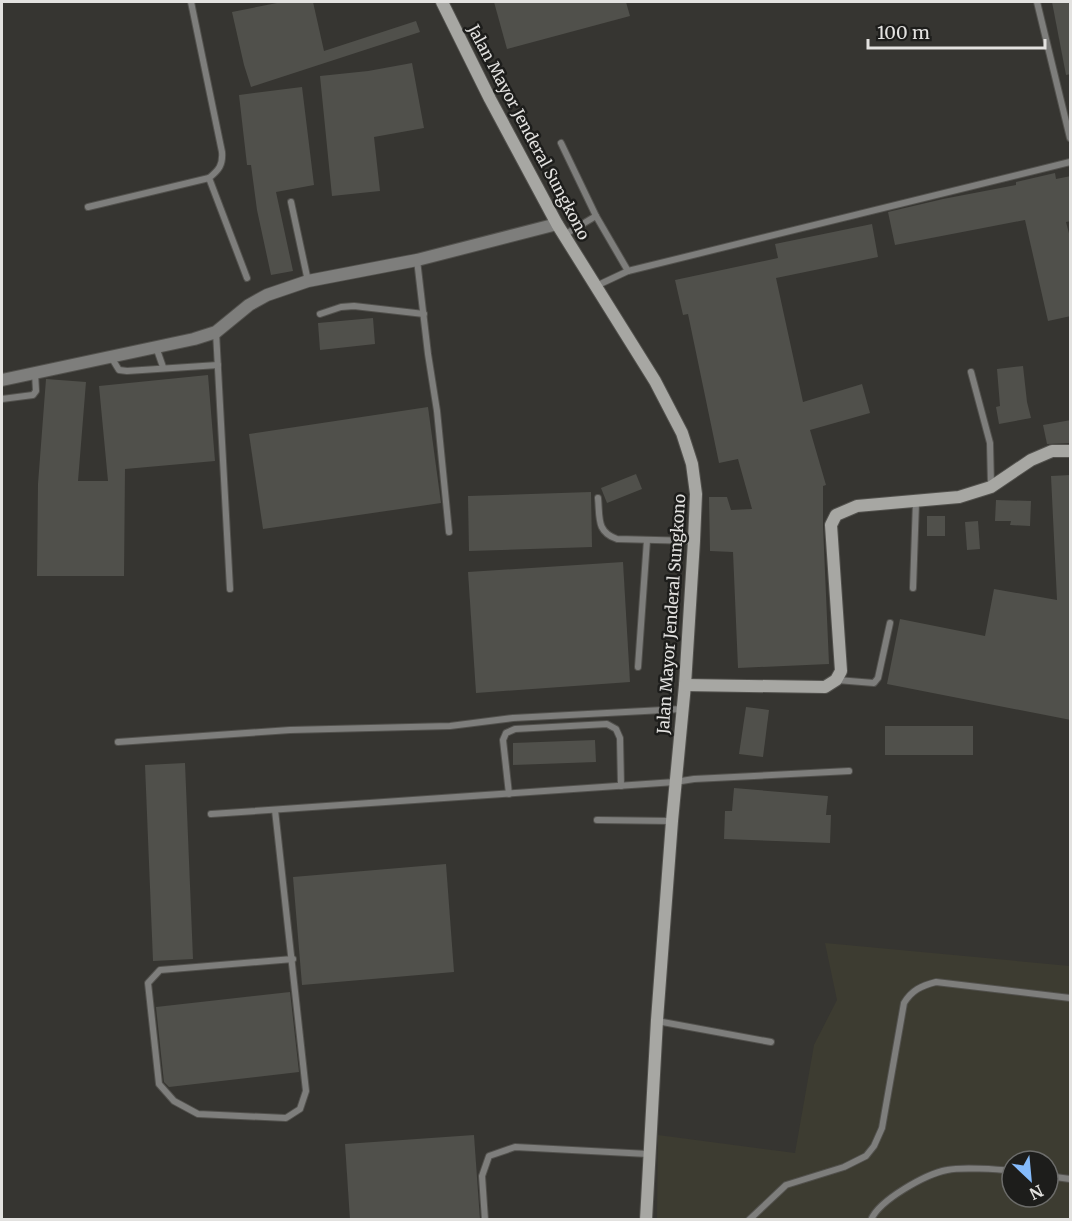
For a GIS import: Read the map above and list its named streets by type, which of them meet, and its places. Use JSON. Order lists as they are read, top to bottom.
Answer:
{
  "streets": {
    "main road": ["Jalan Mayor Jenderal Sungkono"]
  },
  "scale_bar": "100 m",
  "north": "bottom right"
}
